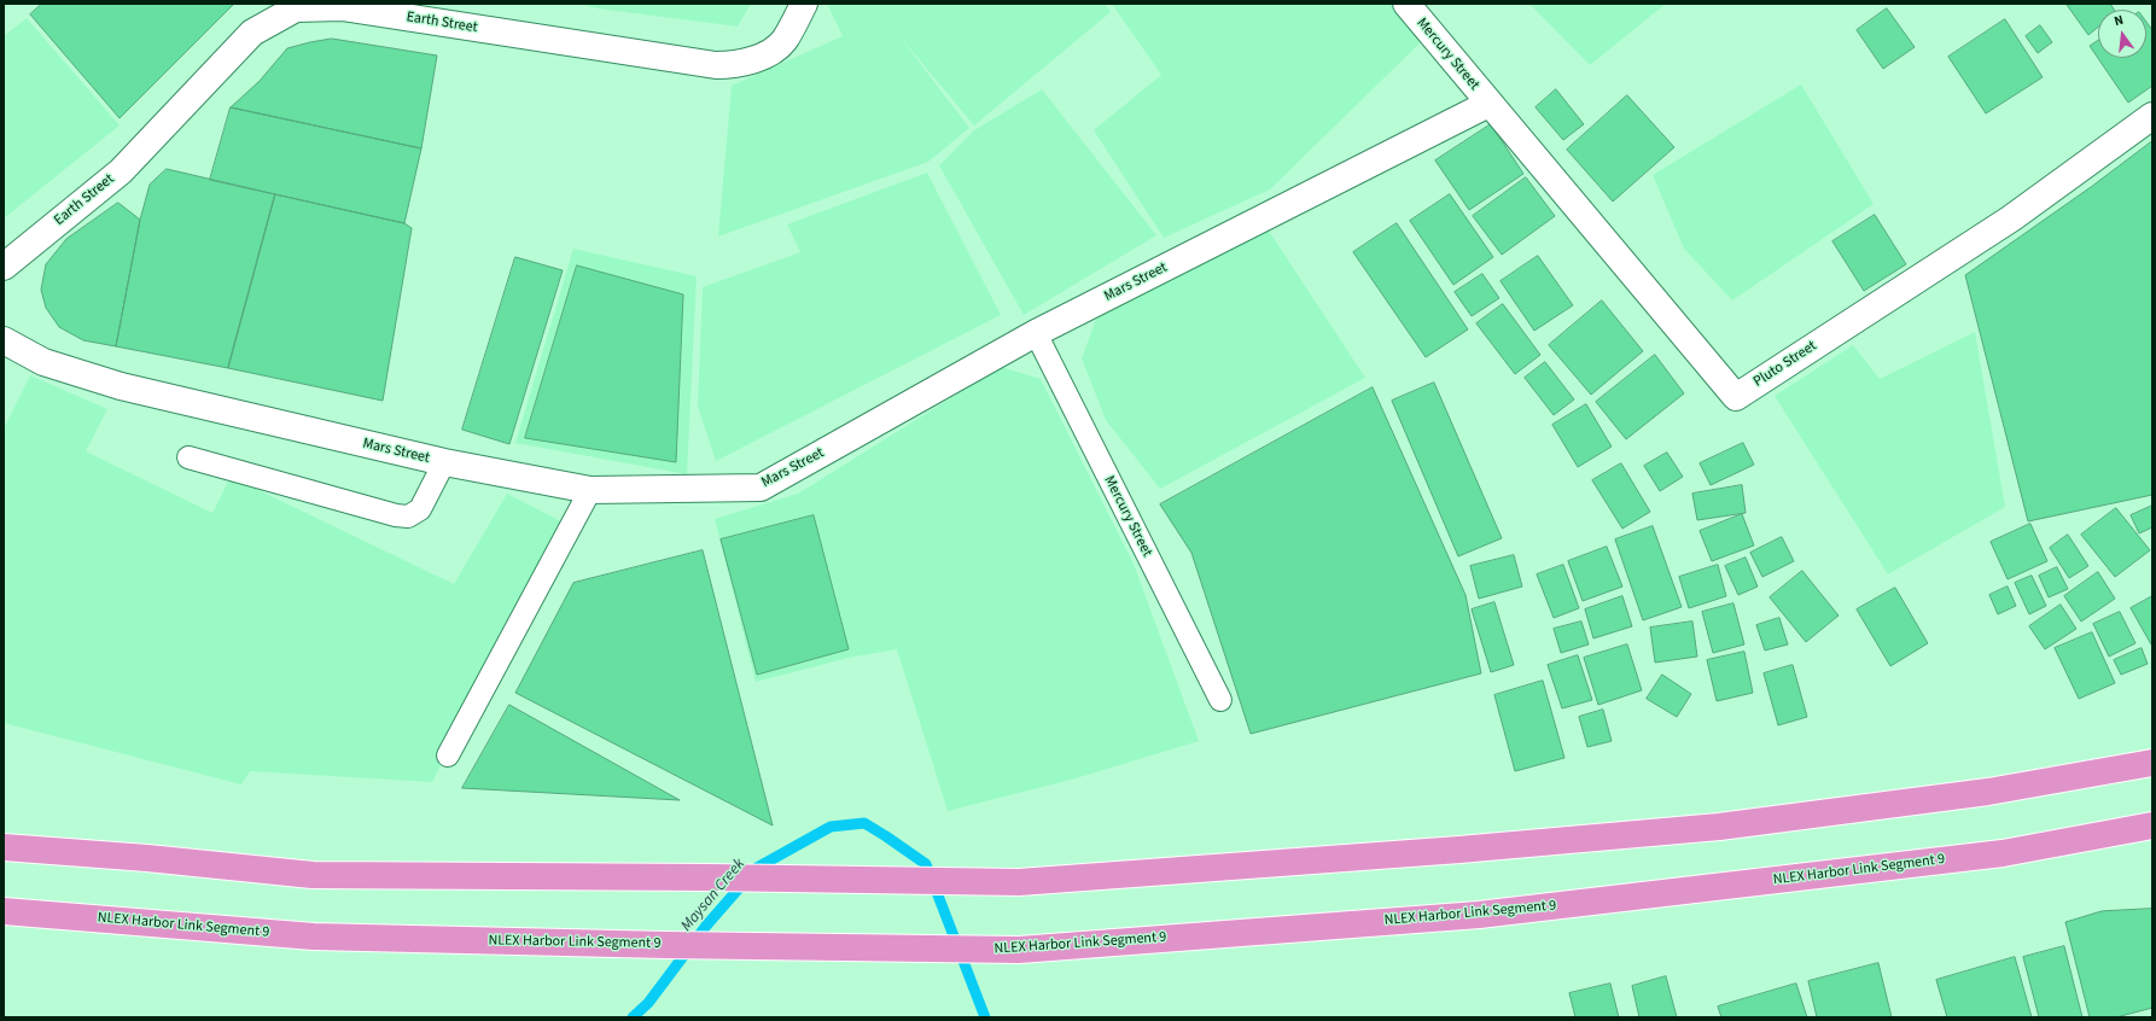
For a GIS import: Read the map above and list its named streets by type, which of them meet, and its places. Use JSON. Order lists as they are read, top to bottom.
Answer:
{
  "streets": {
    "highway": ["NLEX Harbor Link Segment 9"],
    "street": [
      "Earth Street",
      "Mercury Street",
      "Mars Street",
      "Pluto Street"
    ]
  },
  "crossings": [
    ["Mercury Street", "Mars Street"],
    ["Mercury Street", "Pluto Street"],
    ["Mars Street", "Pluto Street"]
  ],
  "water": ["Maysan Creek"],
  "north": "top"
}
